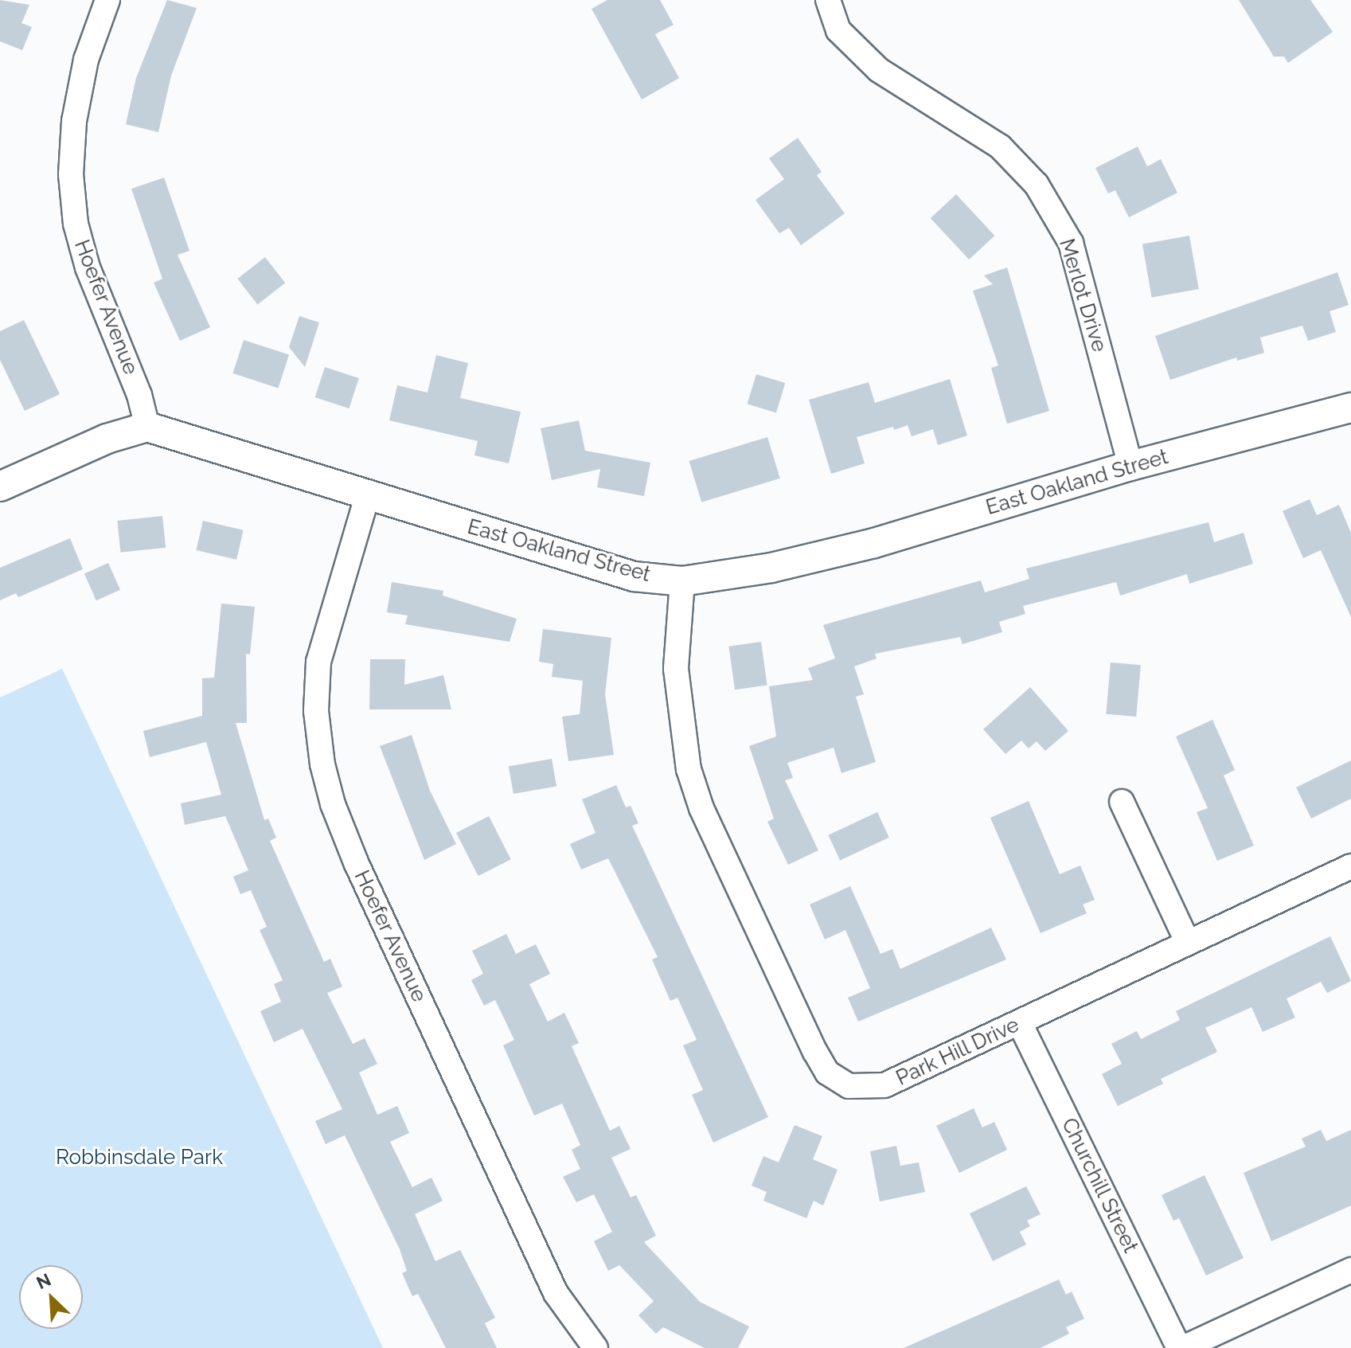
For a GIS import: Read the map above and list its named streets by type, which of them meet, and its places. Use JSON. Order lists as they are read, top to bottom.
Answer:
{
  "streets": {
    "street": [
      "Merlot Drive",
      "Hoefer Avenue",
      "East Oakland Street",
      "Park Hill Drive",
      "Churchill Street"
    ]
  },
  "crossings": [
    ["Merlot Drive", "East Oakland Street"],
    ["Hoefer Avenue", "East Oakland Street"],
    ["East Oakland Street", "Park Hill Drive"],
    ["Park Hill Drive", "Churchill Street"]
  ],
  "parks": ["Robbinsdale Park"],
  "north": "top left"
}
